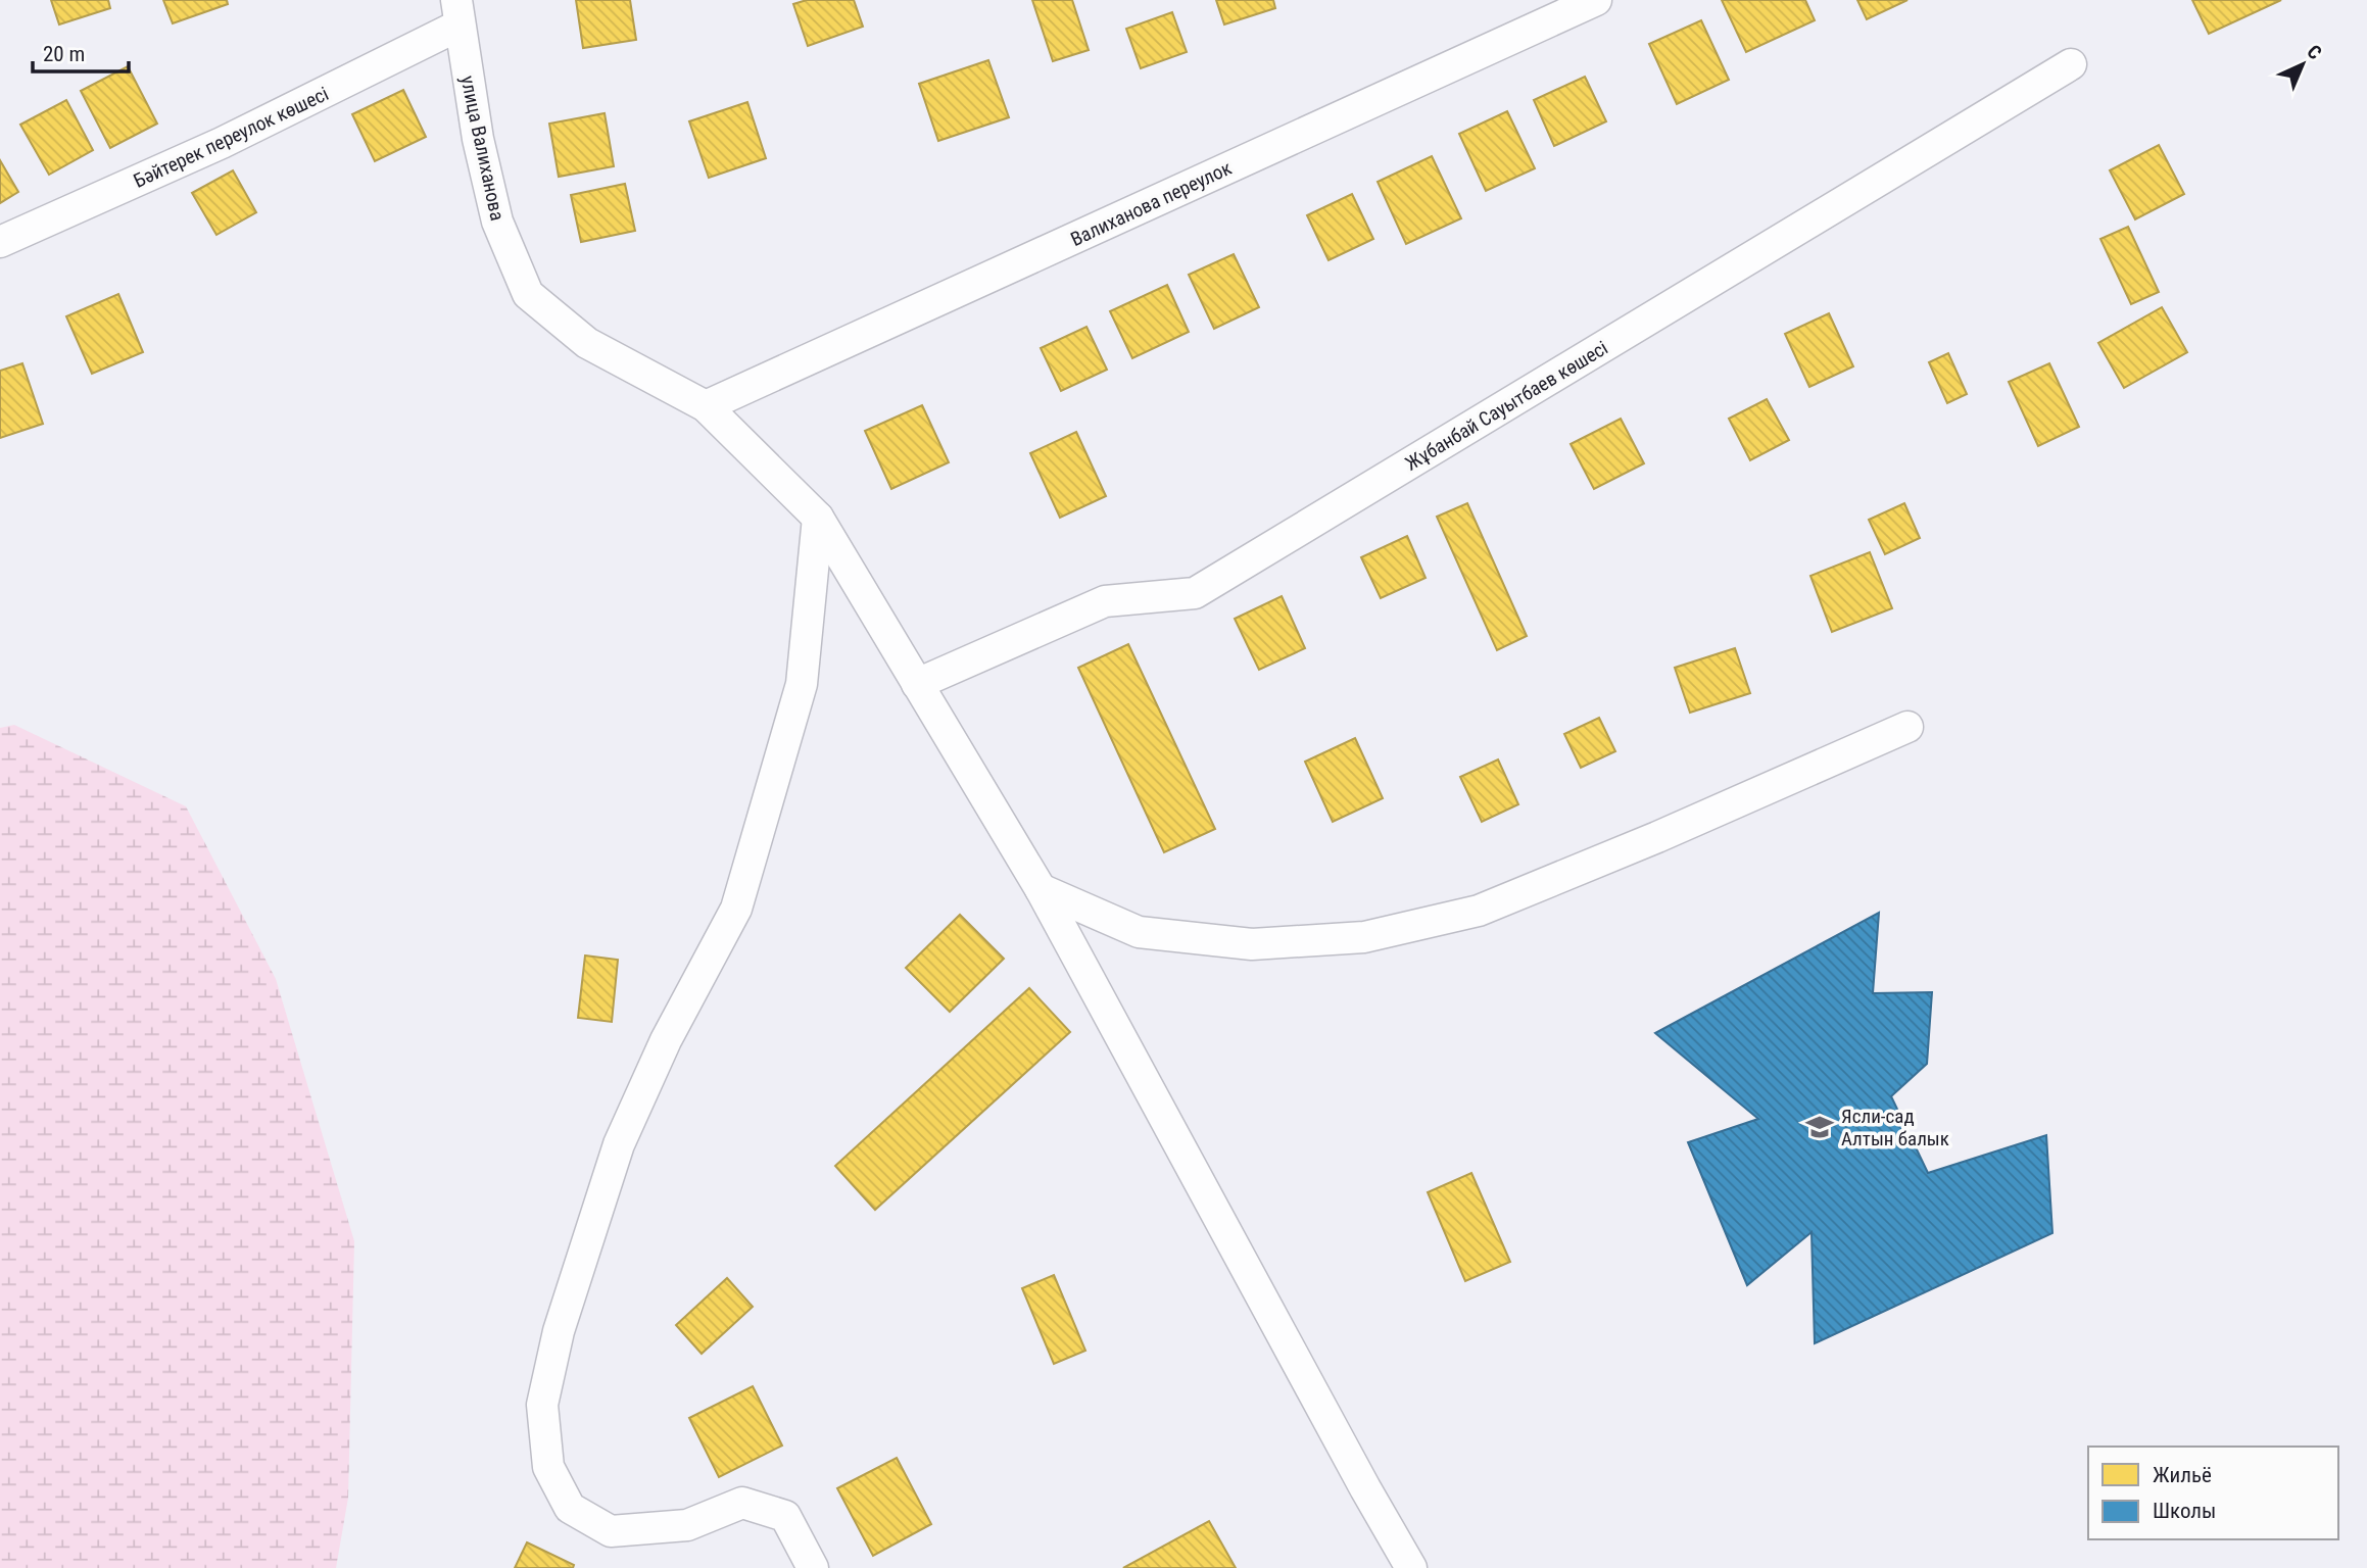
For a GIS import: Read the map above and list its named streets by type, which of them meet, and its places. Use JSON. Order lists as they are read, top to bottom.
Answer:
{
  "streets": {
    "street": [
      "Бәйтерек переулок көшесі",
      "улица Валиханова",
      "Валиханова переулок",
      "Жұбанбай Сауытбаев көшесі"
    ]
  },
  "crossings": [
    ["Бәйтерек переулок көшесі", "улица Валиханова"],
    ["улица Валиханова", "Валиханова переулок"],
    ["улица Валиханова", "Жұбанбай Сауытбаев көшесі"]
  ],
  "places": {
    "school or university": ["Ясли-сад Алтын балык"]
  },
  "legend": ["Жильё", "Школы"],
  "scale_bar": "20 m",
  "north": "top right"
}
